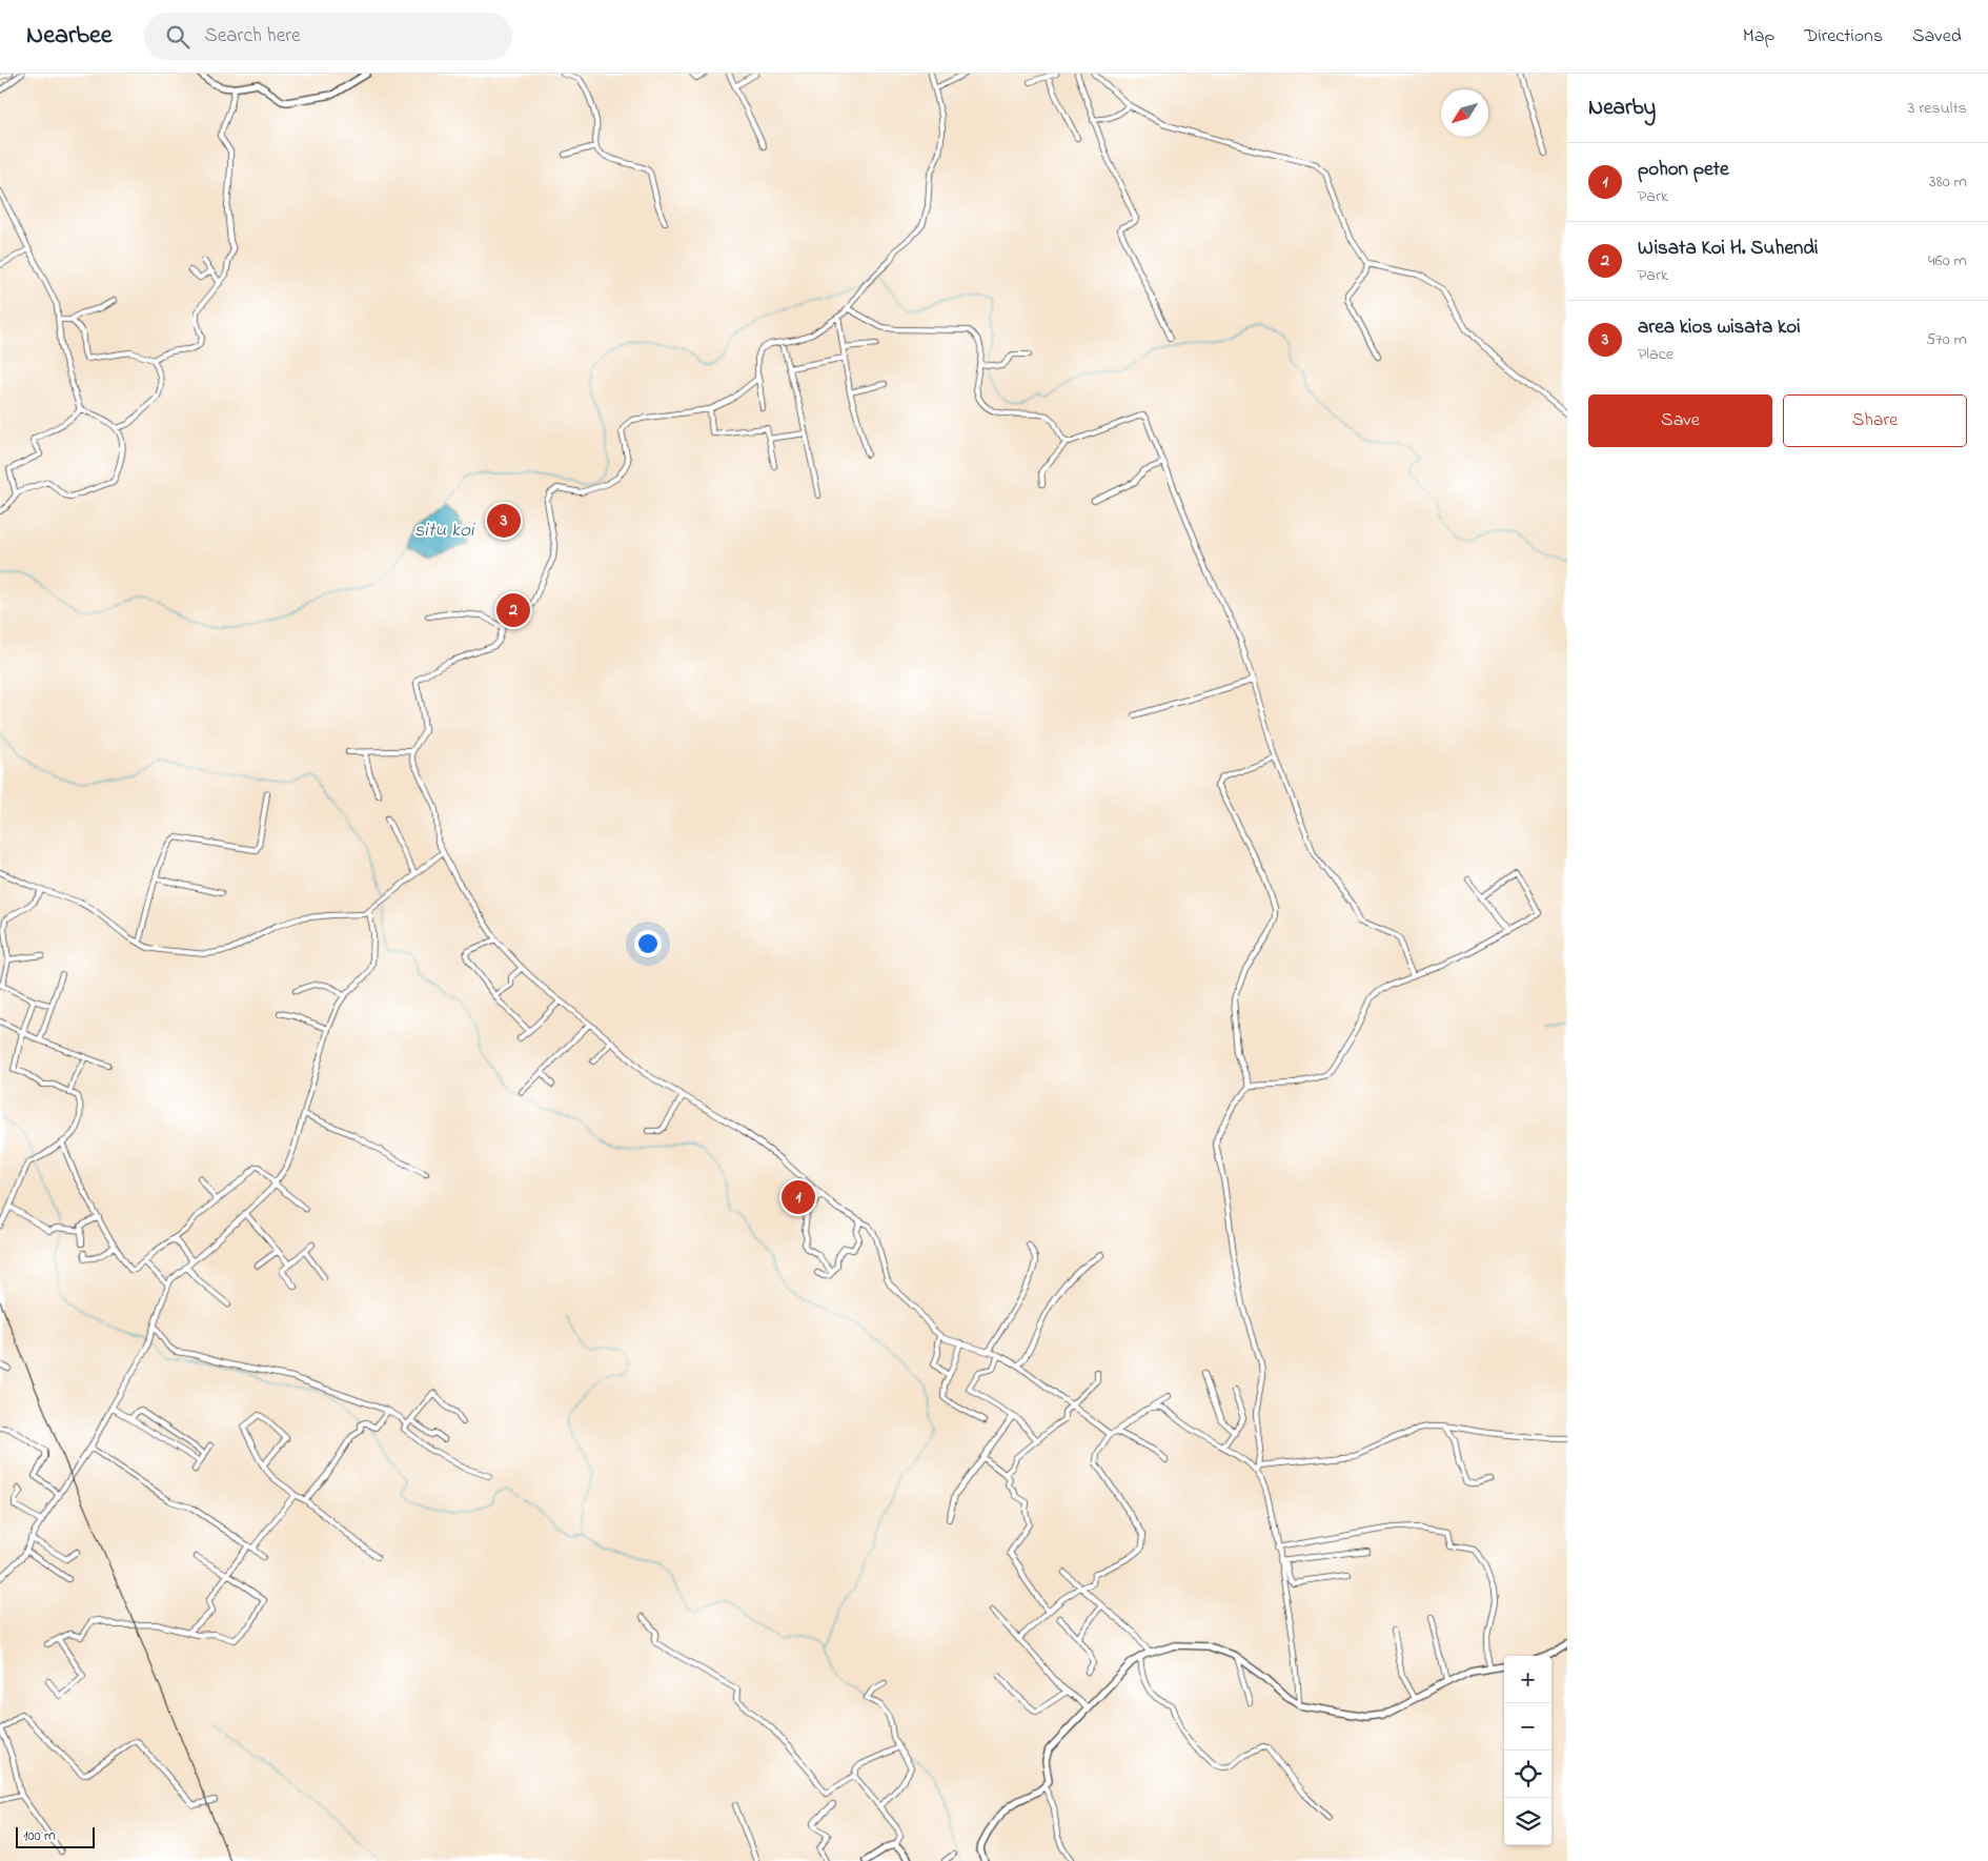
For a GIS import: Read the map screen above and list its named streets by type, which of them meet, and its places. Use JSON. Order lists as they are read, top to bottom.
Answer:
{
  "water": ["situ koi"],
  "scale_bar": "100 m",
  "north": "bottom left",
  "page": {
    "header": "Nearbee",
    "search": "Search here",
    "nav": ["Map", "Directions", "Saved"],
    "heading": ["Nearby", "3 results"],
    "list": [
      {
        "mark": "1",
        "name": "pohon pete",
        "note": "Park",
        "value": "380 m"
      },
      {
        "mark": "2",
        "name": "Wisata Koi H. Suhendi",
        "note": "Park",
        "value": "460 m"
      },
      {
        "mark": "3",
        "name": "area kios wisata koi",
        "note": "Place",
        "value": "570 m"
      }
    ],
    "buttons": ["Save", "Share"],
    "pins": ["3", "2", "1"],
    "map_buttons": ["+", "−"],
    "scale": "100 m"
  }
}
